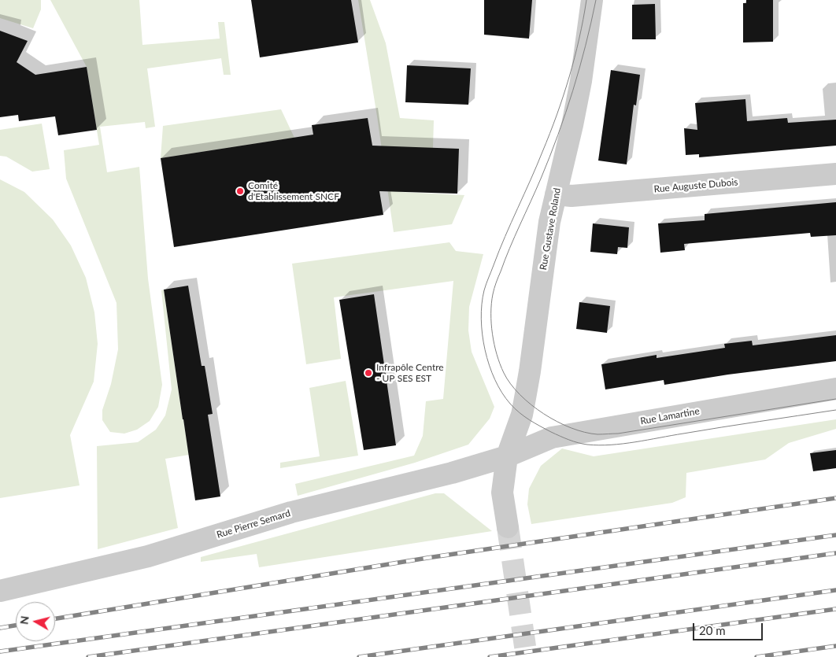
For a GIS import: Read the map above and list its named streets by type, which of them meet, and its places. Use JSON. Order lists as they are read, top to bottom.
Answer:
{
  "streets": {
    "street": [
      "Rue Auguste Dubois",
      "Rue Gustave Roland",
      "Rue Lamartine",
      "Rue Pierre Semard"
    ]
  },
  "crossings": [
    ["Rue Auguste Dubois", "Rue Gustave Roland"],
    ["Rue Gustave Roland", "Rue Lamartine"],
    ["Rue Gustave Roland", "Rue Pierre Semard"],
    ["Rue Lamartine", "Rue Pierre Semard"]
  ],
  "places": ["Comité d'Etablissement SNCF", "Infrapôle Centre - UP SES EST"],
  "scale_bar": "20 m",
  "north": "left"
}
